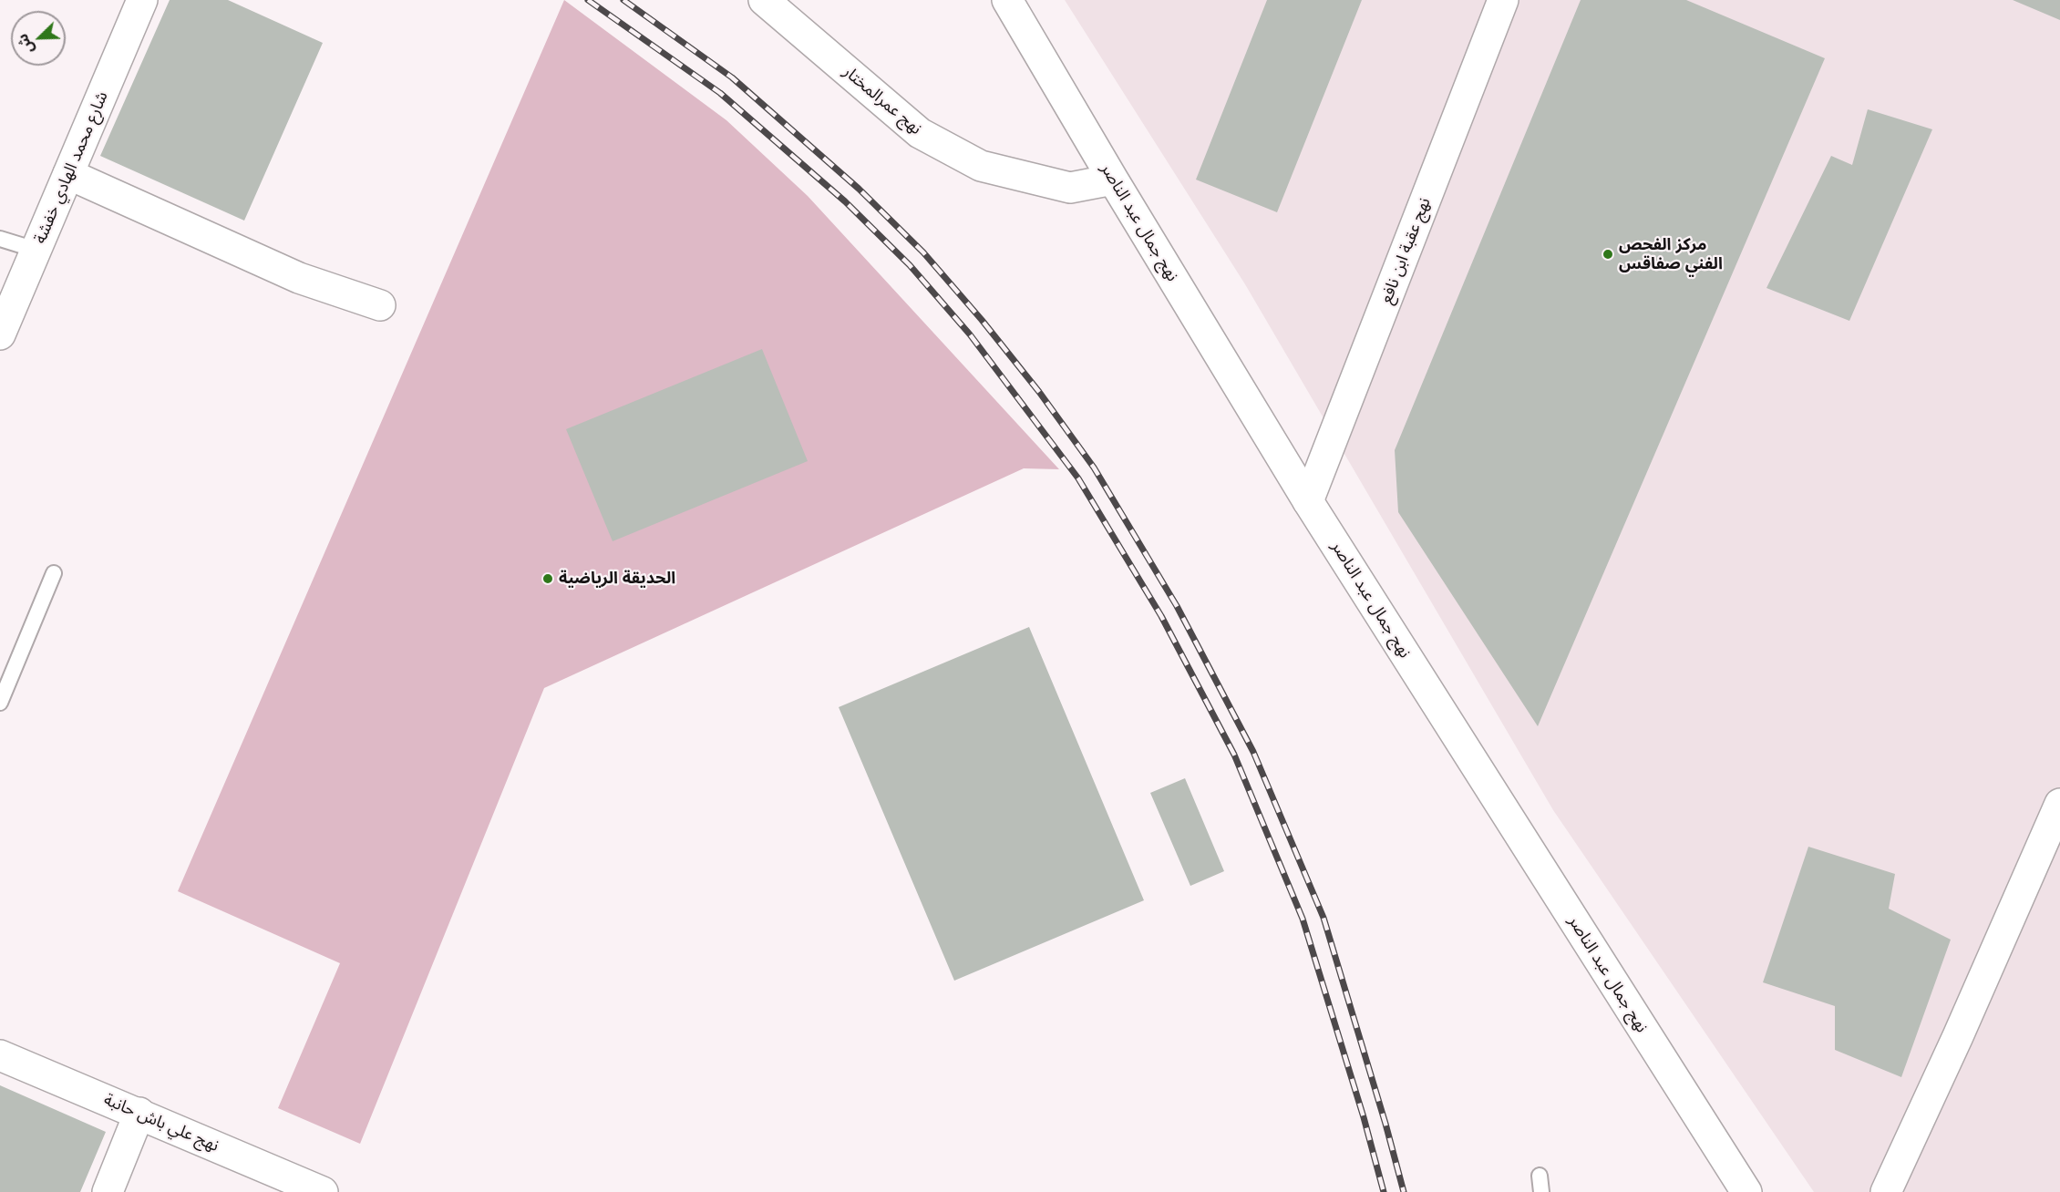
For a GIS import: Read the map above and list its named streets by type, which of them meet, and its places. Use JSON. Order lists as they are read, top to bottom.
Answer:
{
  "streets": {
    "street": [
      "نهج عمرالمختار",
      "شارع محمد الهادي خفشة",
      "نهج جمال عبد الناصر",
      "نهج عقبة ابن نافع",
      "نهج علي باش حانبة"
    ]
  },
  "crossings": [
    ["نهج عمرالمختار", "نهج جمال عبد الناصر"],
    ["نهج جمال عبد الناصر", "نهج عقبة ابن نافع"]
  ],
  "places": ["مركز الفحص الفني صفاقس", "الحديقة الرياضية"],
  "north": "bottom left"
}
